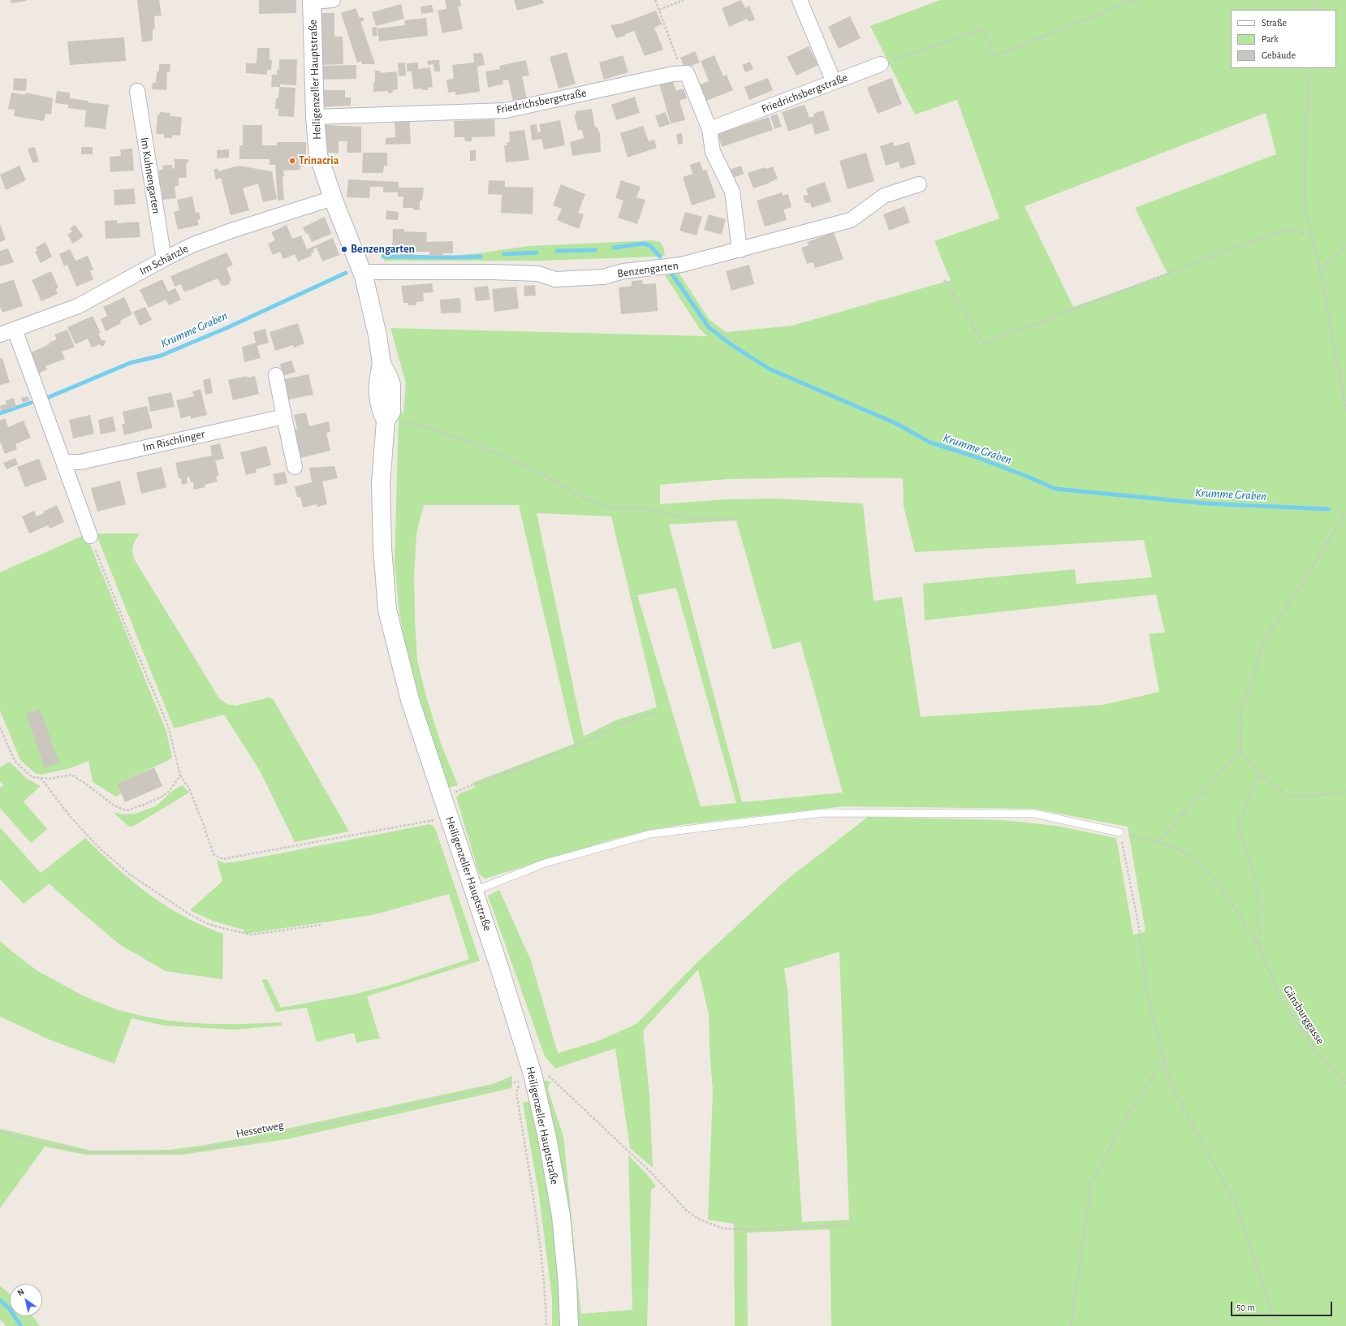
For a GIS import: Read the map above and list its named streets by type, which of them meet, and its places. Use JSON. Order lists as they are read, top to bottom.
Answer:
{
  "streets": {
    "street": [
      "Heiligenzeller Hauptstraße",
      "Friedrichsbergstraße",
      "Im Kuhnengarten",
      "Im Schänzle",
      "Benzengarten",
      "Im Rischlinger"
    ],
    "path": ["Gänsburggasse", "Hessetweg"]
  },
  "crossings": [
    ["Heiligenzeller Hauptstraße", "Friedrichsbergstraße"],
    ["Heiligenzeller Hauptstraße", "Im Schänzle"],
    ["Heiligenzeller Hauptstraße", "Benzengarten"],
    ["Im Kuhnengarten", "Im Schänzle"]
  ],
  "water": ["Krumme Graben"],
  "places": ["Trinacria", "Benzengarten"],
  "legend": ["Straße", "Park", "Gebäude"],
  "scale_bar": "50 m",
  "north": "top left"
}
